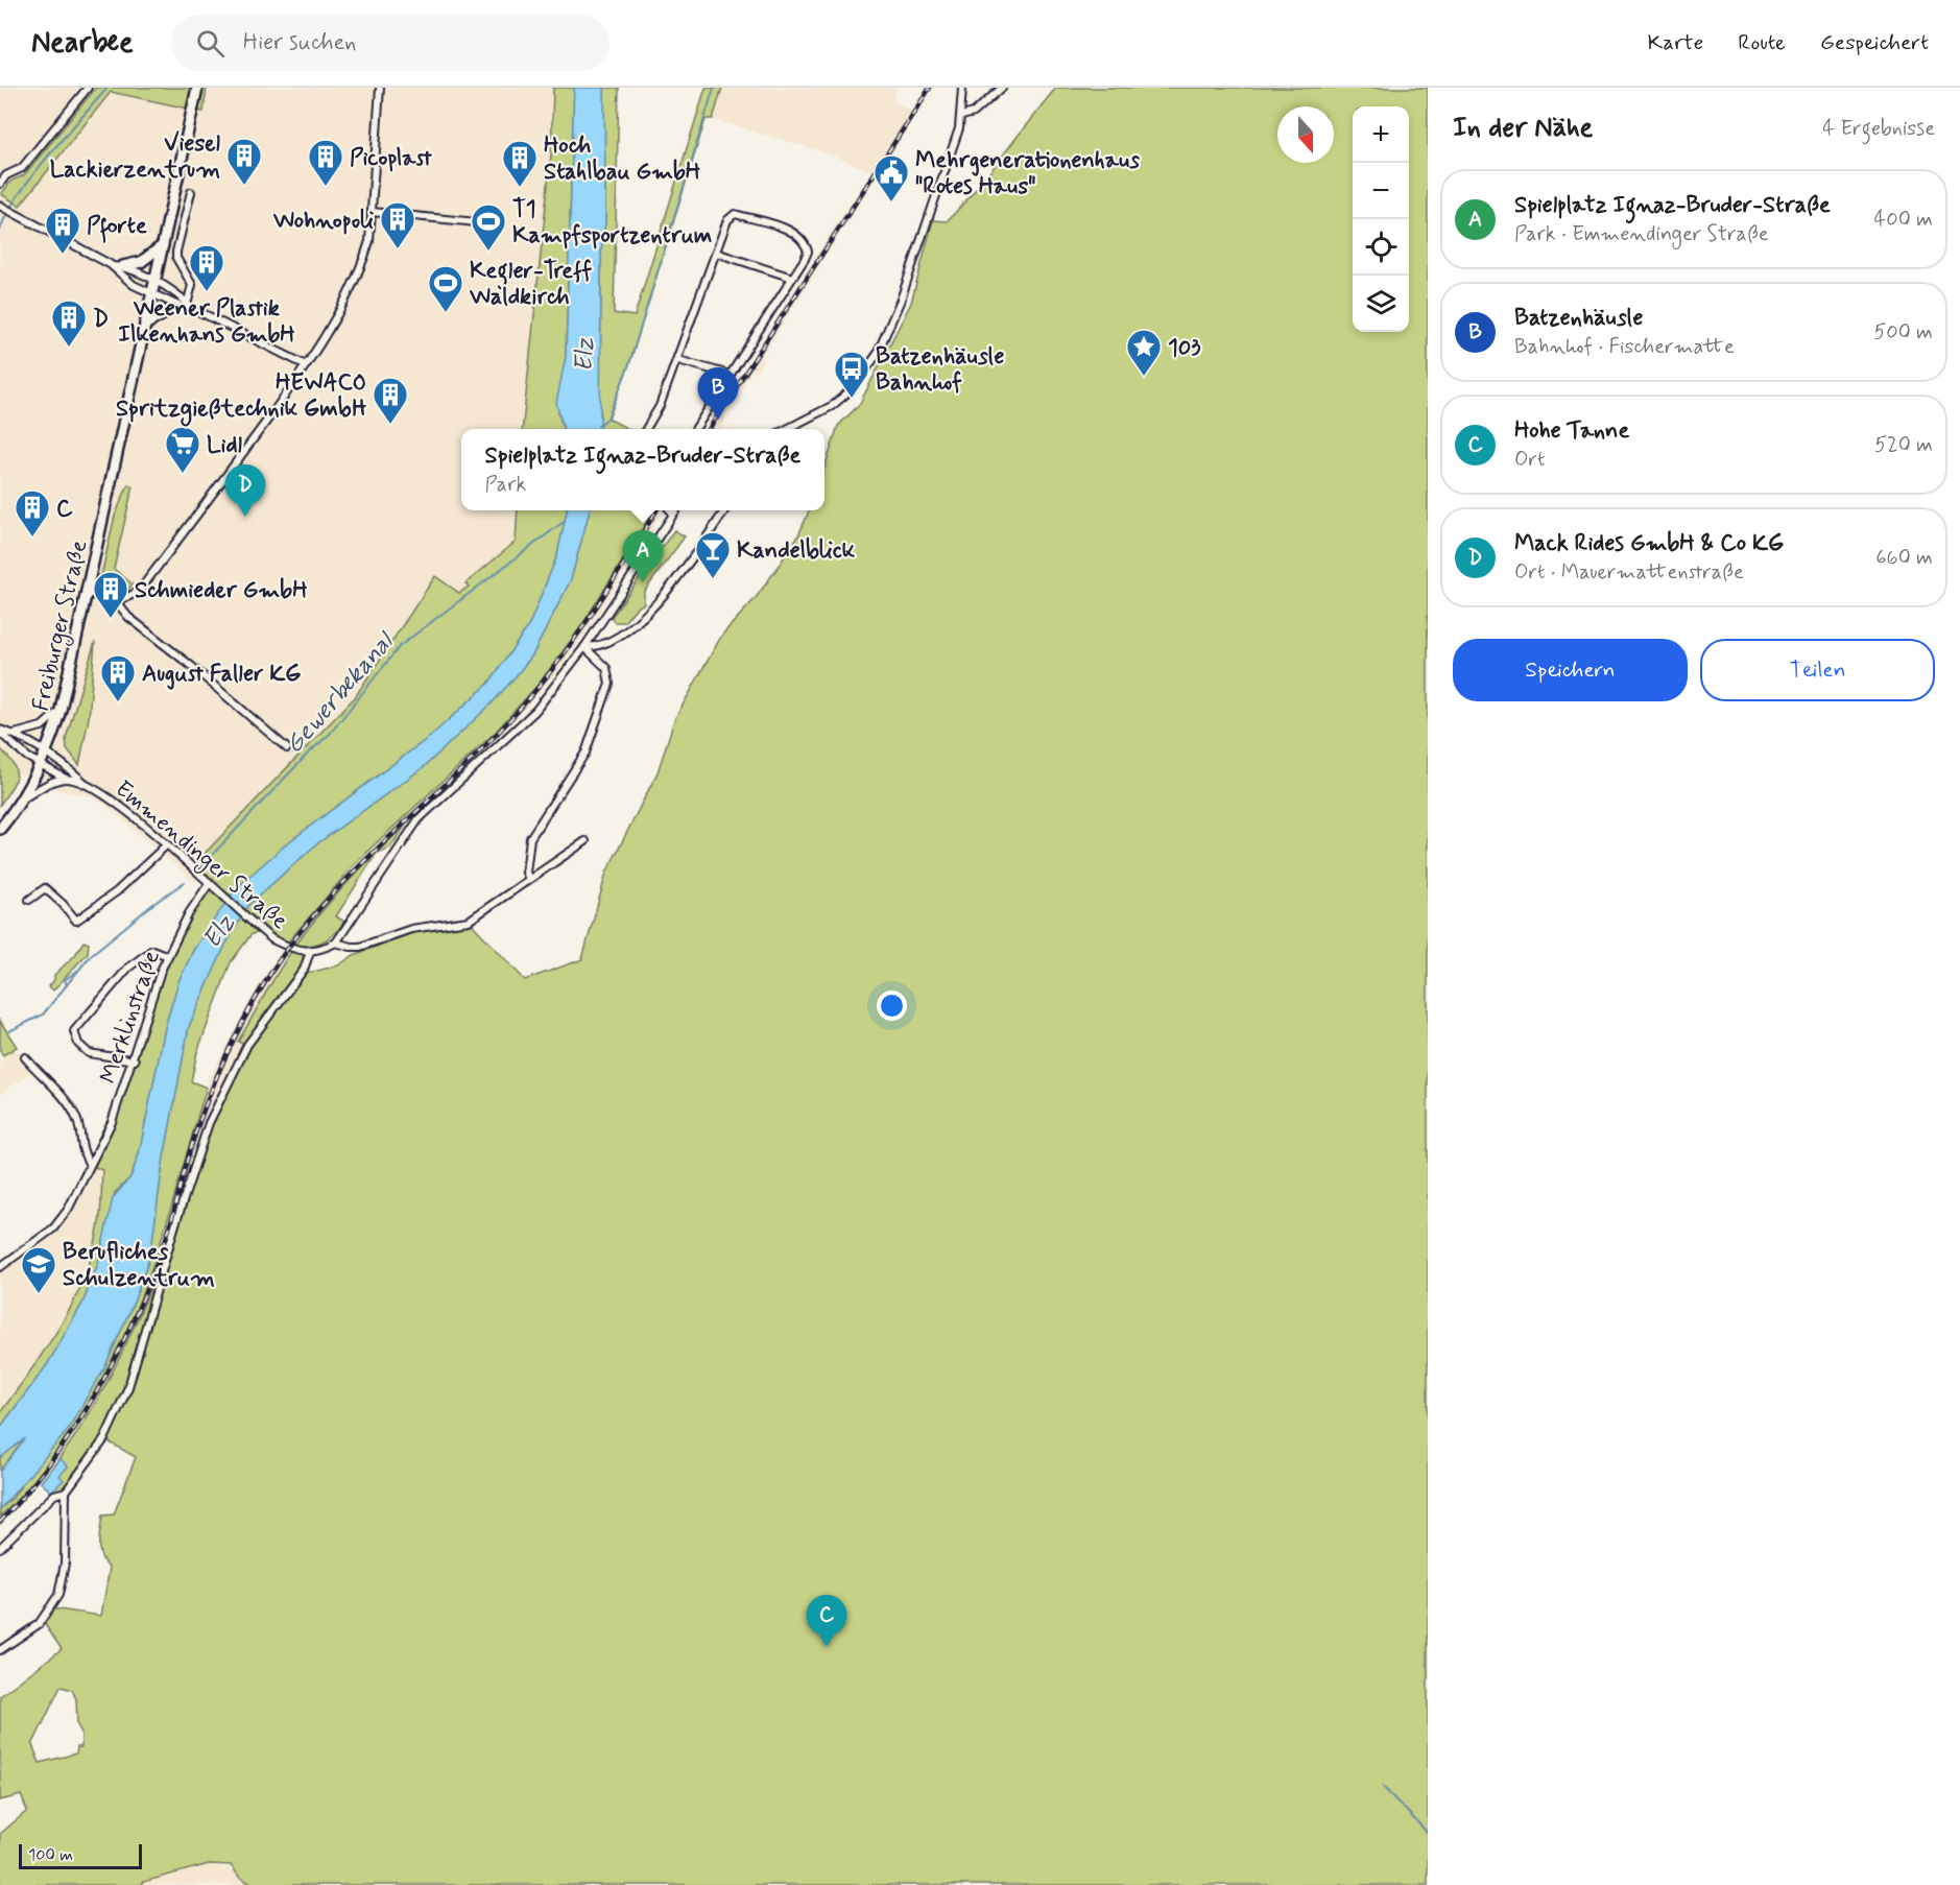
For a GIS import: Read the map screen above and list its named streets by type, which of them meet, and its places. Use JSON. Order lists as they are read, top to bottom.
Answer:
{
  "streets": {
    "street": ["Freiburger Straße", "Emmendinger Straße", "Merklinstraße"]
  },
  "crossings": [
    ["Freiburger Straße", "Emmendinger Straße"],
    ["Emmendinger Straße", "Merklinstraße"]
  ],
  "water": ["Elz", "Gewerbekanal"],
  "places": {
    "building": [
      "Viesel Lackierzentrum",
      "Picoplast",
      "Hoch Stahlbau GmbH",
      "Wohnopoli",
      "Pforte",
      "Weener Plastik Ilkenhans GmbH",
      "D",
      "HEWACO Spritzgießtechnik GmbH",
      "C",
      "Schmieder GmbH",
      "August Faller KG"
    ],
    "public building": ["Mehrgenerationenhaus \"Rotes Haus\""],
    "sports": ["T1 Kampfsportzentrum", "Kegler-Treff Waldkirch"],
    "place": ["103"],
    "bus stop": ["Batzenhäusle Bahnhof"],
    "supermarket": ["Lidl"],
    "bar": ["Kandelblick"],
    "school or university": ["Berufliches Schulzentrum"]
  },
  "scale_bar": "100 m",
  "north": "bottom",
  "page": {
    "header": "Nearbee",
    "search": "Hier suchen",
    "nav": ["Karte", "Route", "Gespeichert"],
    "heading": ["In der Nähe", "4 Ergebnisse"],
    "map_buttons": ["+", "−"],
    "list": [
      {
        "mark": "A",
        "name": "Spielplatz Ignaz-Bruder-Straße",
        "note": "Park · Emmendinger Straße",
        "value": "400 m"
      },
      {
        "mark": "B",
        "name": "Batzenhäusle",
        "note": "Bahnhof · Fischermatte",
        "value": "500 m"
      },
      {
        "mark": "C",
        "name": "Hohe Tanne",
        "note": "Ort",
        "value": "520 m"
      },
      {
        "mark": "D",
        "name": "Mack Rides GmbH & Co KG",
        "note": "Ort · Mauermattenstraße",
        "value": "660 m"
      }
    ],
    "pins": [
      "B",
      "D",
      "A",
      "C"
    ],
    "popup": ["Spielplatz Ignaz-Bruder-Straße", "Park"],
    "buttons": ["Speichern", "Teilen"],
    "scale": "100 m"
  }
}
